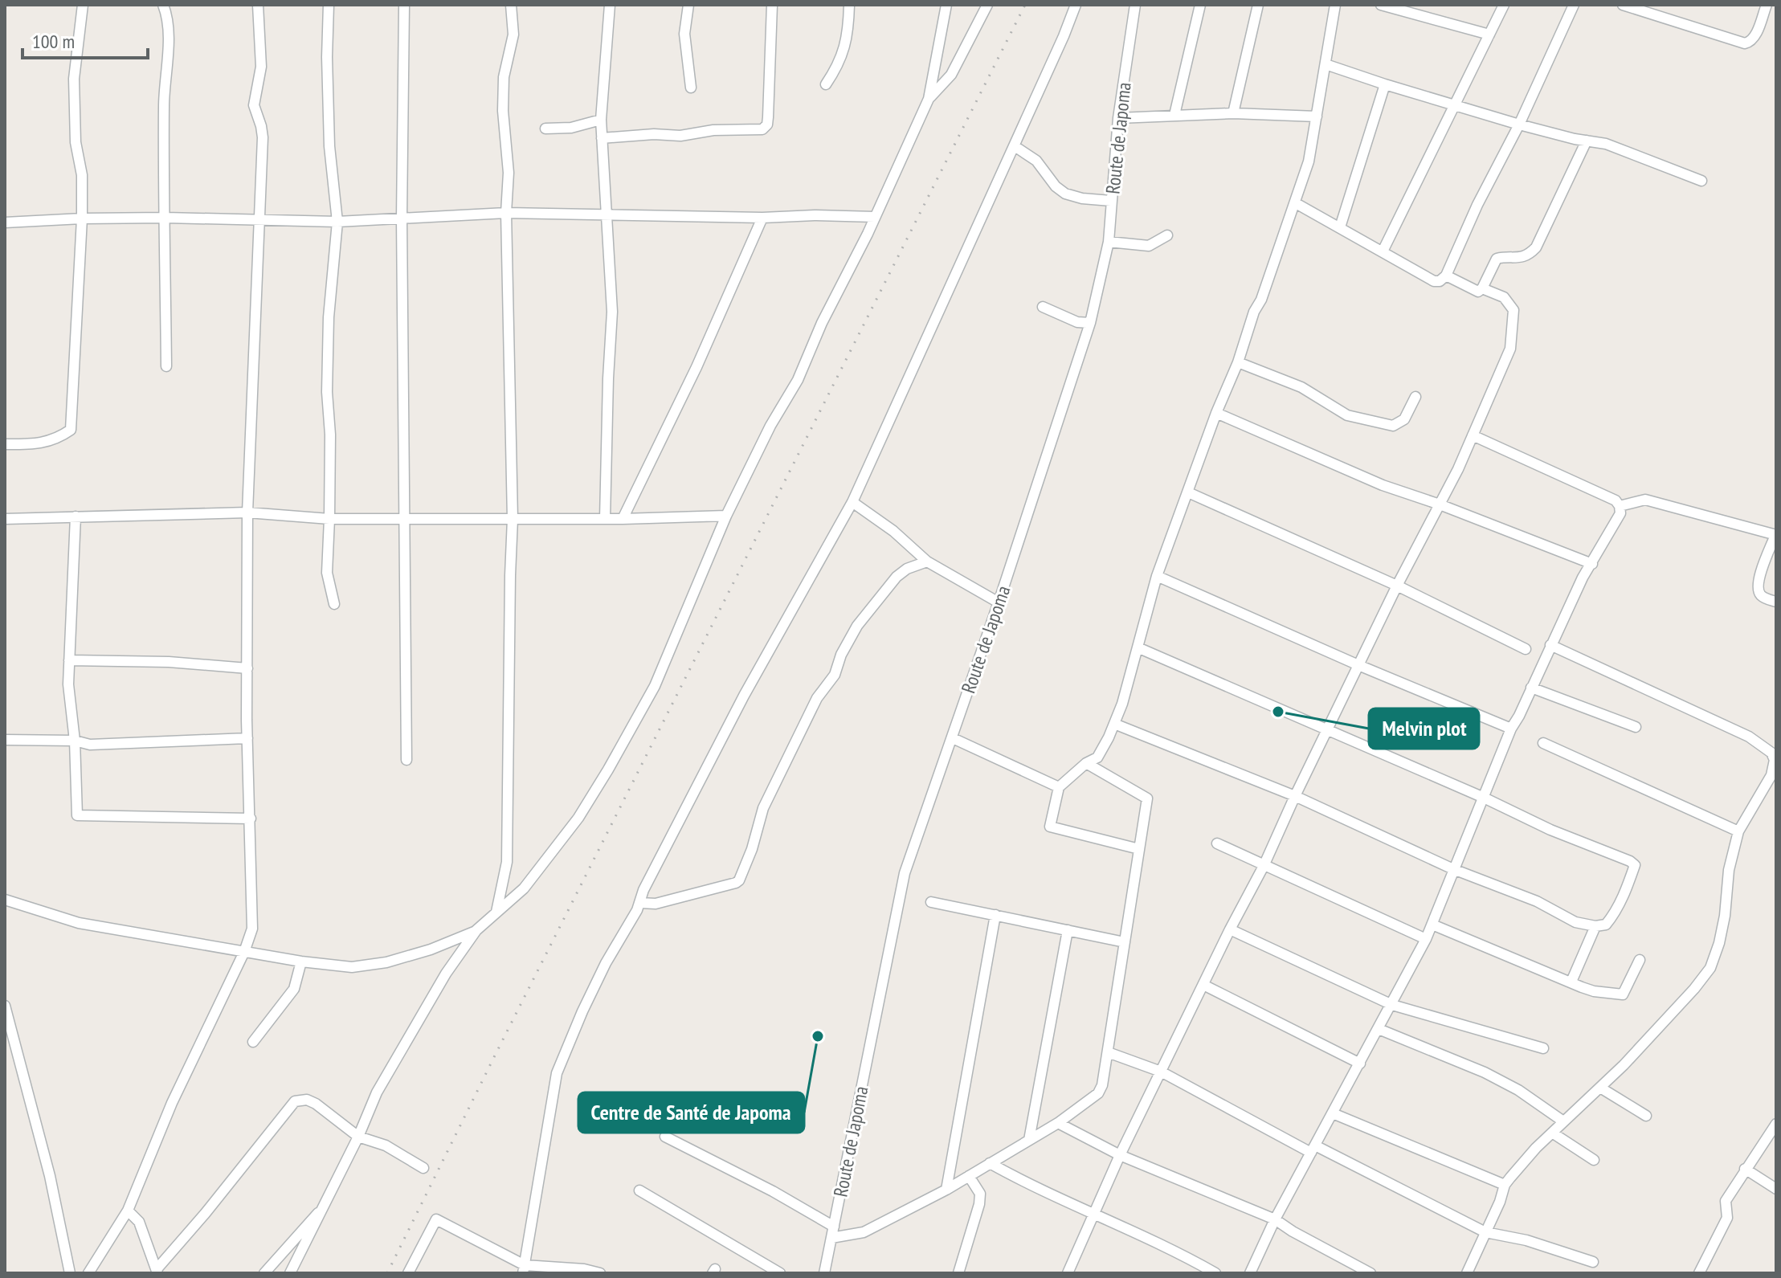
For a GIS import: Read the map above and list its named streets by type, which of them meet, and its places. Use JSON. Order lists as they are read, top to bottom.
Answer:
{
  "streets": {
    "street": ["Route de Japoma"]
  },
  "places": ["Melvin plot", "Centre de Santé de Japoma"],
  "scale_bar": "100 m"
}
